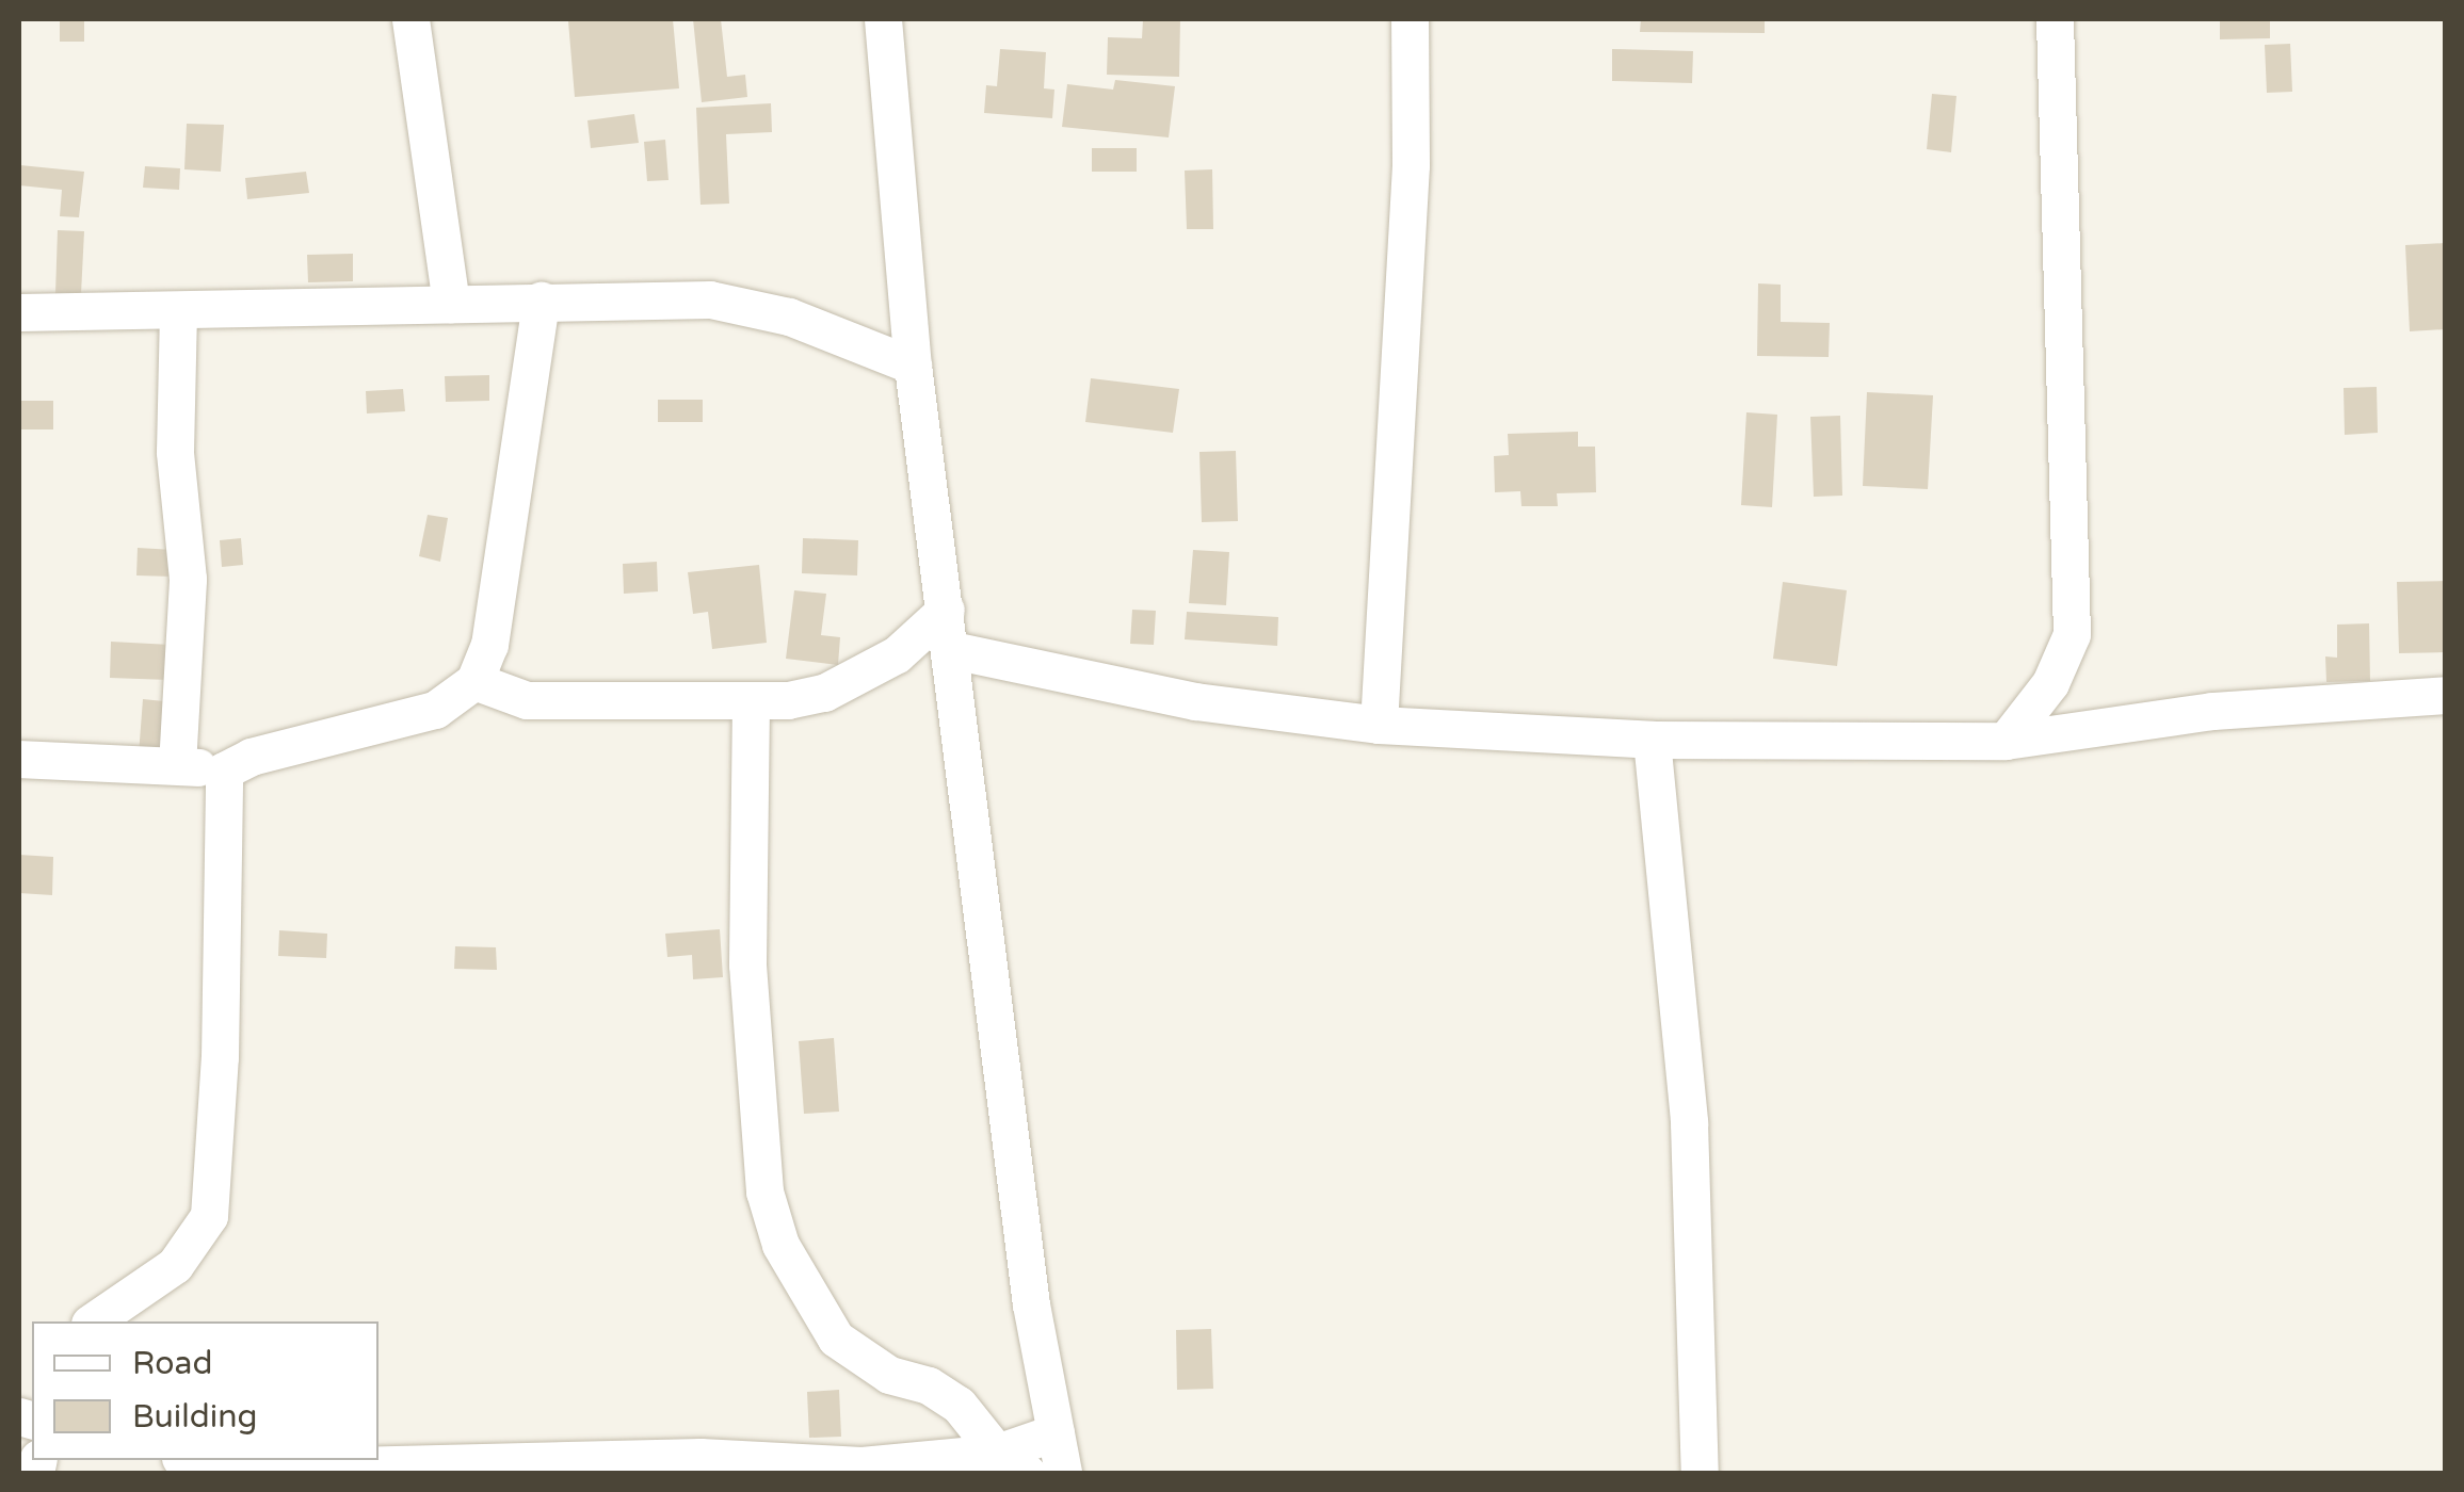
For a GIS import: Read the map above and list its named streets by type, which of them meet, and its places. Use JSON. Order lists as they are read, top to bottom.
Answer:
{
  "legend": ["Road", "Building"]
}
